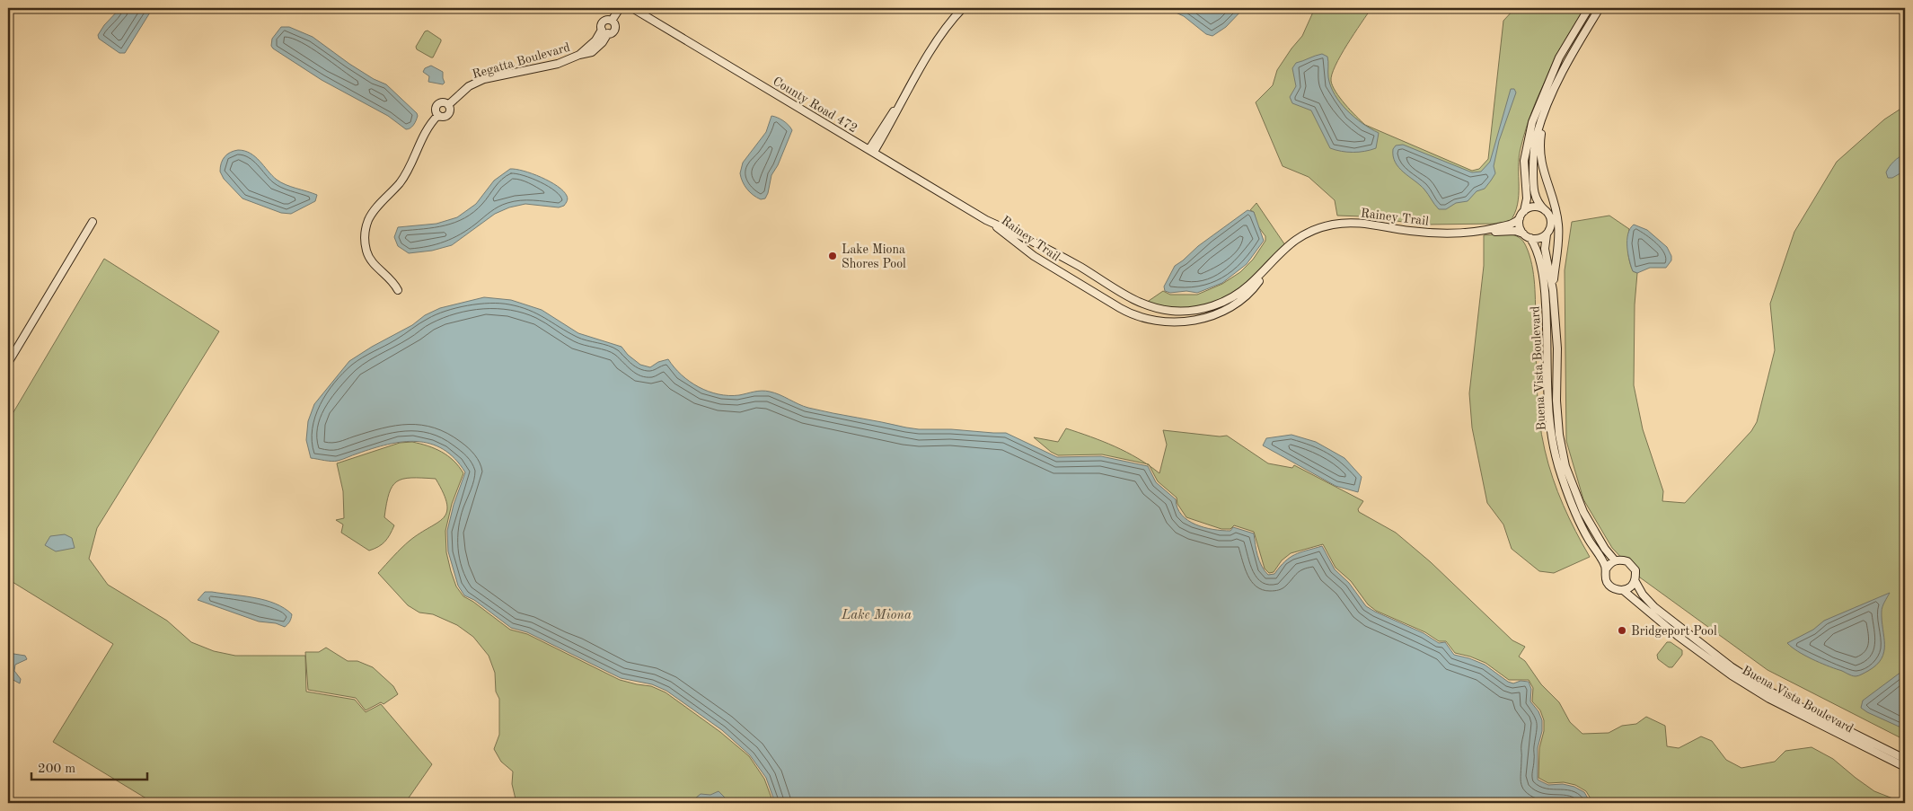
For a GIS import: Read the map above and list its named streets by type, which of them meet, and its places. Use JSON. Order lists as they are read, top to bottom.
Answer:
{
  "streets": {
    "main road": [
      "Regatta Boulevard",
      "County Road 472",
      "Rainey Trail",
      "Buena Vista Boulevard"
    ]
  },
  "crossings": [
    ["County Road 472", "Rainey Trail"],
    ["Rainey Trail", "Buena Vista Boulevard"]
  ],
  "water": ["Lake Miona"],
  "places": ["Lake Miona Shores Pool", "Bridgeport Pool"],
  "scale_bar": "200 m"
}
